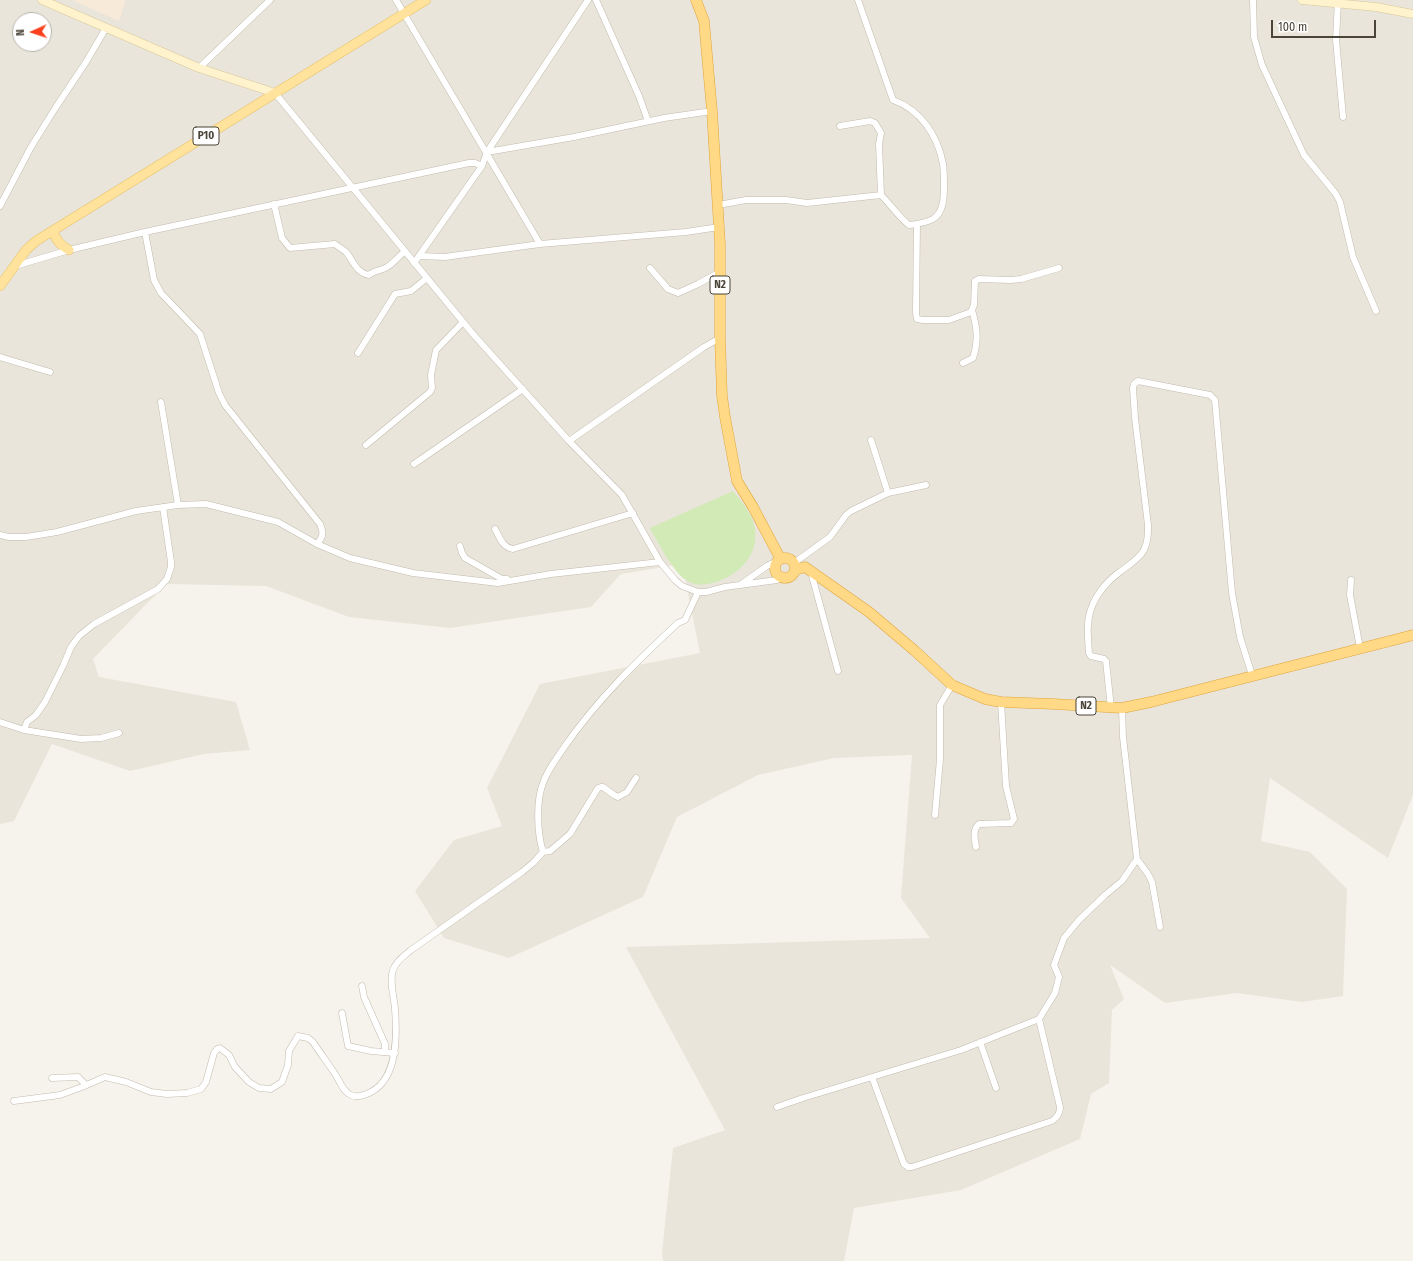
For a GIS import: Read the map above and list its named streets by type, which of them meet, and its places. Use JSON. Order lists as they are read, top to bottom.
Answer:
{
  "streets": {
    "highway": ["N2"],
    "main road": ["P10"]
  },
  "scale_bar": "100 m",
  "north": "left"
}
